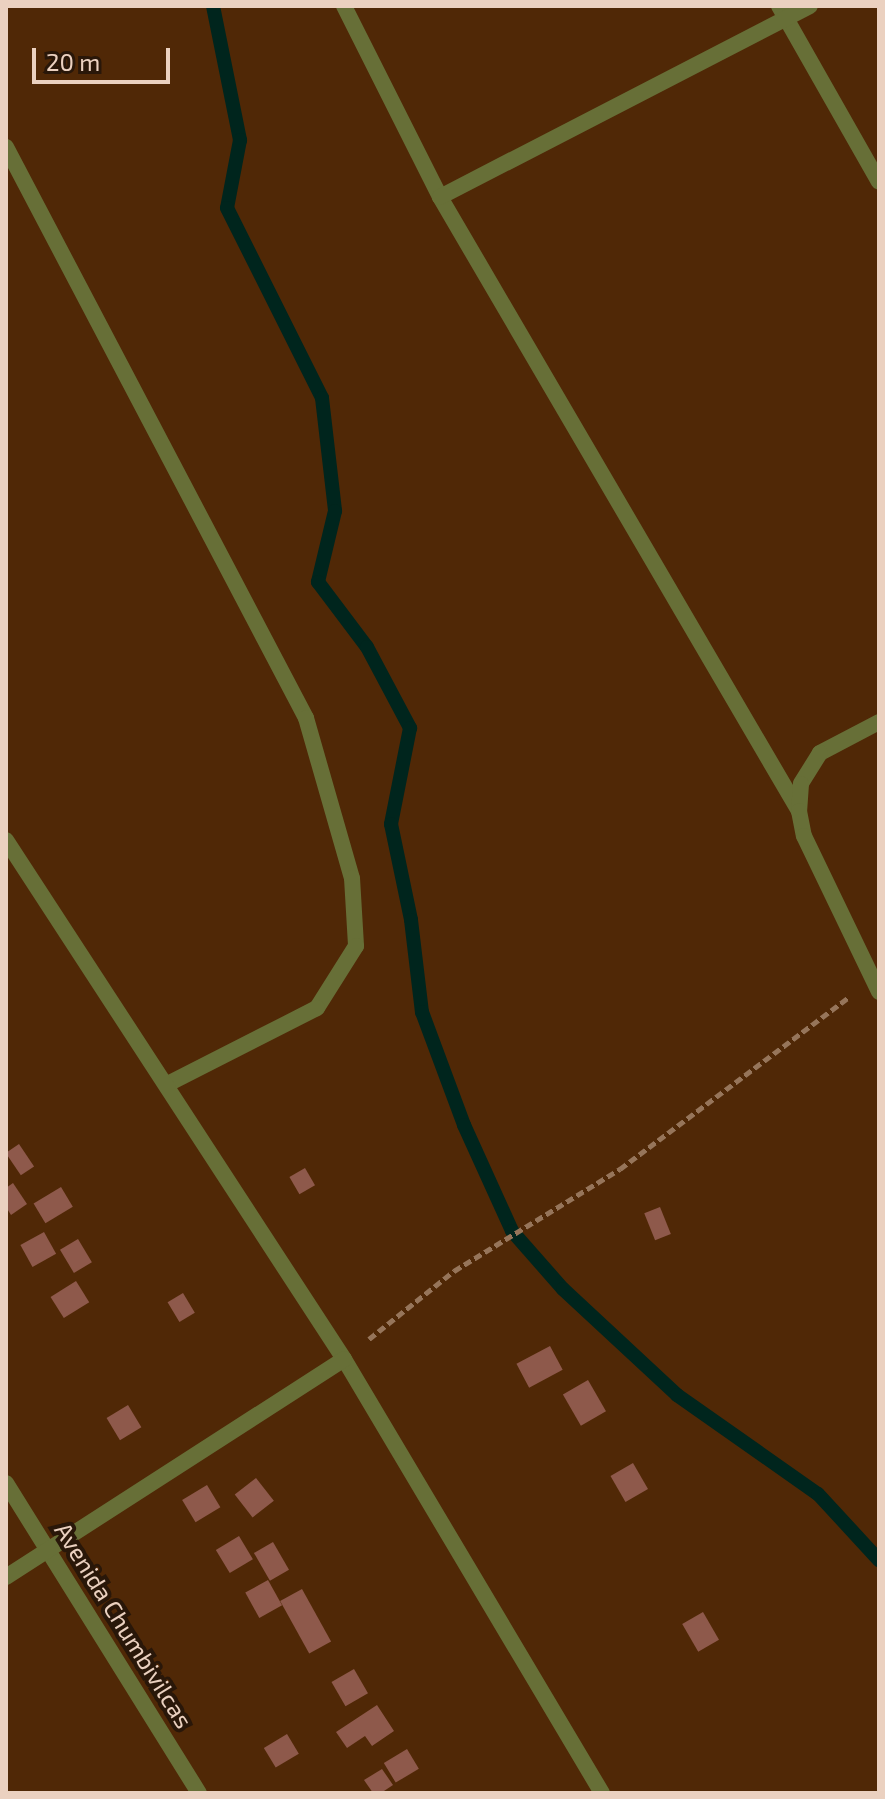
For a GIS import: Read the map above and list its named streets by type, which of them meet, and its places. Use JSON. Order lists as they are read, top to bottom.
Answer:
{
  "streets": {
    "street": ["Avenida Chumbivilcas"]
  },
  "scale_bar": "20 m"
}
